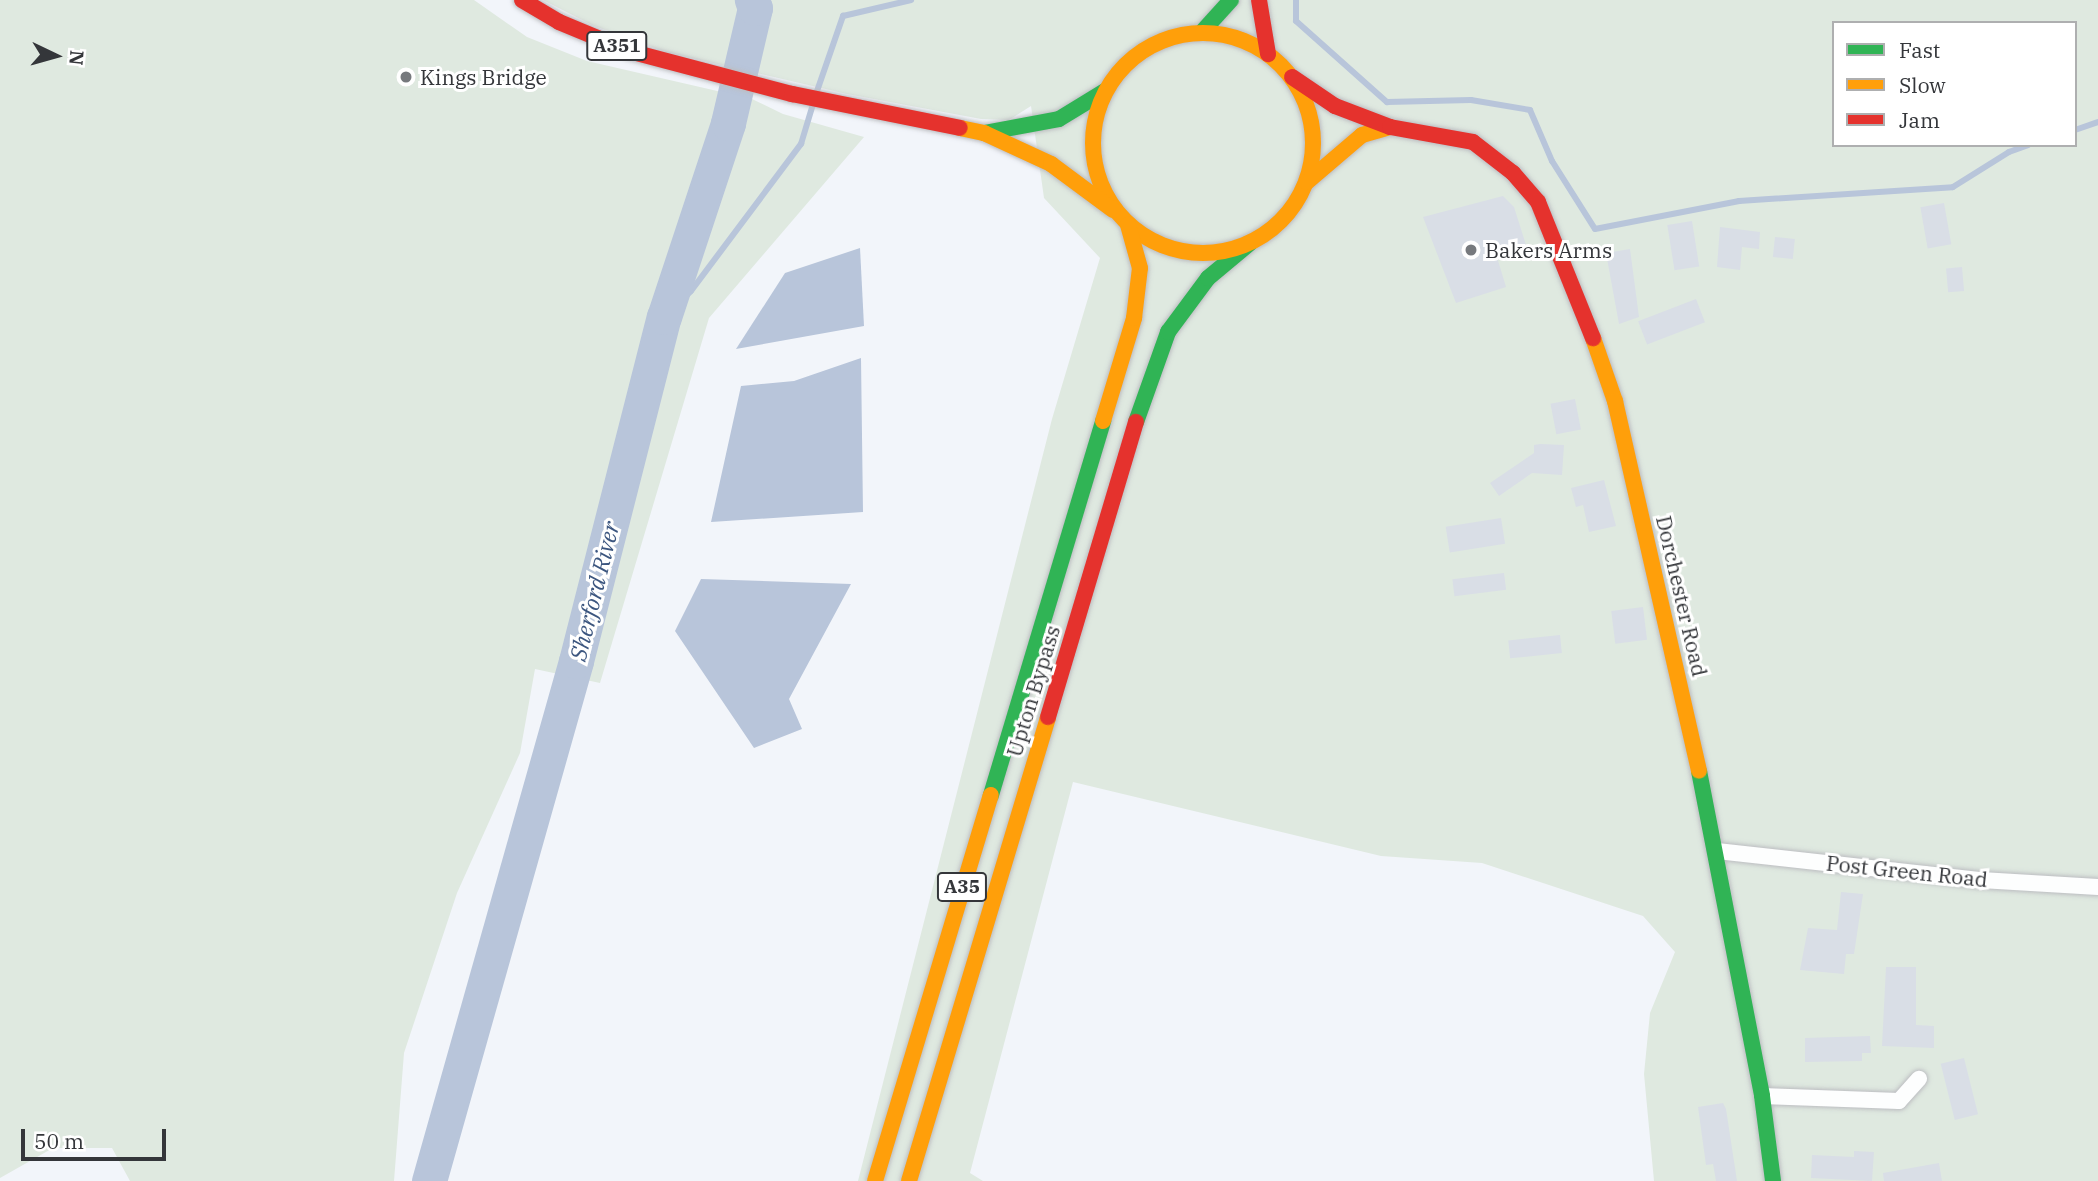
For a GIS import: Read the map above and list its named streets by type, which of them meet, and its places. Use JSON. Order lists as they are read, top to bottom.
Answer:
{
  "streets": {
    "main road": [
      "A351",
      "Dorchester Road",
      "Upton Bypass",
      "A35"
    ],
    "street": ["Post Green Road"]
  },
  "crossings": [
    ["A351", "Dorchester Road"],
    ["A351", "Upton Bypass"],
    ["Dorchester Road", "Upton Bypass"],
    ["Dorchester Road", "Post Green Road"]
  ],
  "water": ["Sherford River"],
  "places": ["Kings Bridge", "Bakers Arms"],
  "legend": ["Fast", "Slow", "Jam"],
  "scale_bar": "50 m",
  "north": "right"
}
